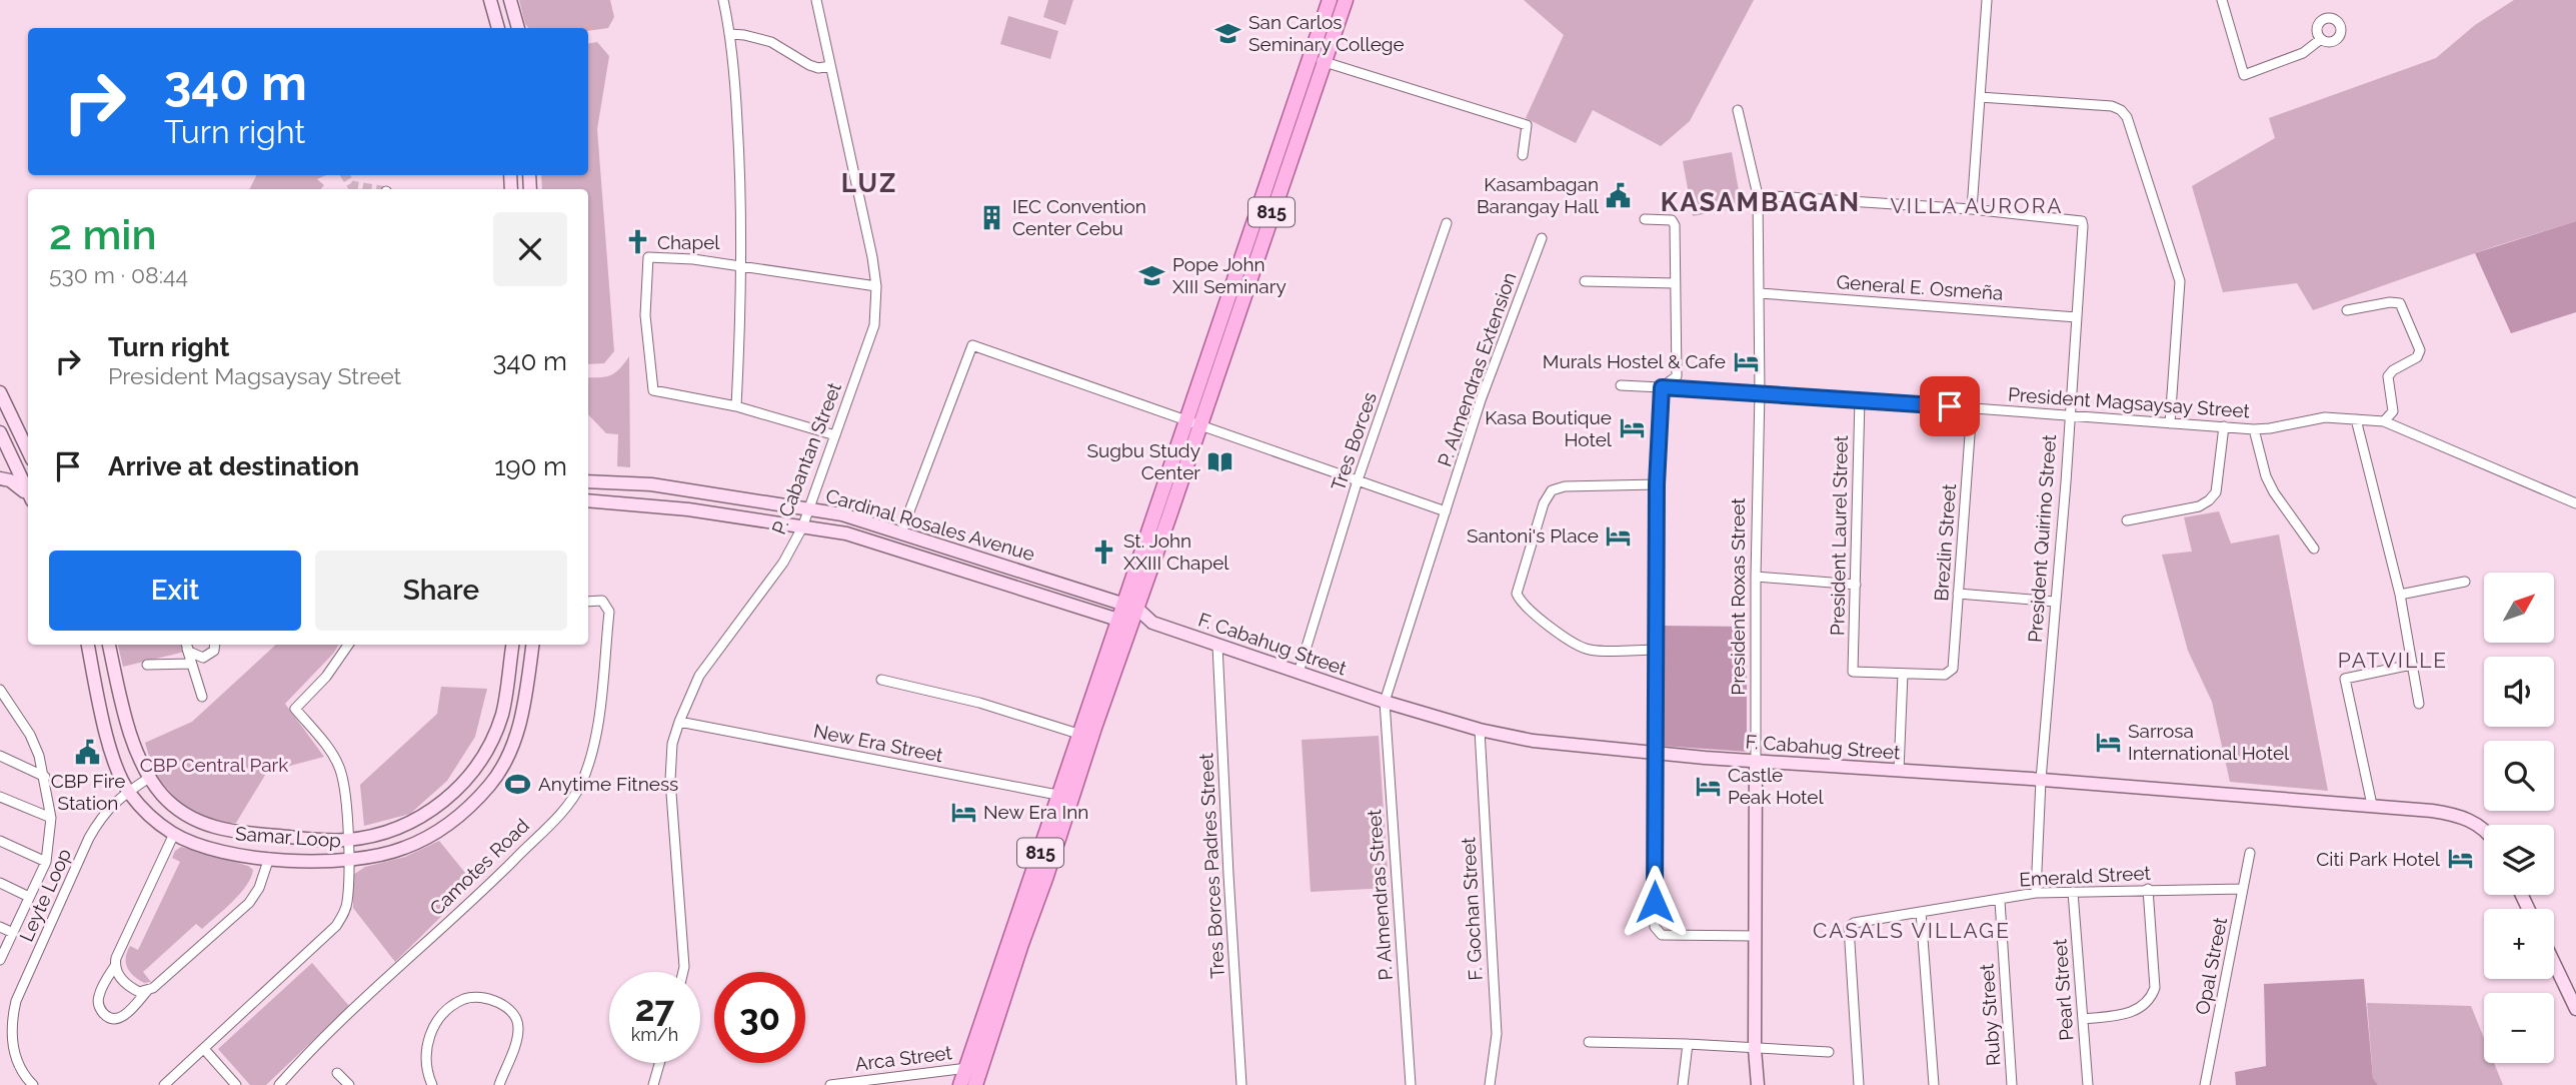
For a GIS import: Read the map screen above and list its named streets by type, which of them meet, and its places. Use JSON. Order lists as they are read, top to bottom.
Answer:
{
  "streets": {
    "main road": [
      "815",
      "Cardinal Rosales Avenue",
      "President Roxas Street",
      "F. Cabahug Street",
      "Samar Loop"
    ],
    "street": [
      "General E. Osmeña",
      "P. Almendras Extension",
      "President Magsaysay Street",
      "Tres Borces",
      "P. Cabantan Street",
      "President Laurel Street",
      "President Quirino Street",
      "Brezlin Street",
      "New Era Street",
      "Tres Borces Padres Street",
      "Camotes Road",
      "Emerald Street",
      "Leyte Loop",
      "P. Almendras Street",
      "F. Gochan Street",
      "Opal Street",
      "Pearl Street",
      "Ruby Street",
      "Arca Street"
    ]
  },
  "crossings": [
    ["815", "Cardinal Rosales Avenue"],
    ["815", "F. Cabahug Street"],
    ["815", "New Era Street"],
    ["815", "Arca Street"],
    ["General E. Osmeña", "President Quirino Street"],
    ["General E. Osmeña", "President Roxas Street"],
    ["P. Almendras Extension", "F. Cabahug Street"],
    ["P. Almendras Extension", "P. Almendras Street"],
    ["President Magsaysay Street", "President Laurel Street"],
    ["President Magsaysay Street", "President Quirino Street"],
    ["President Magsaysay Street", "Brezlin Street"],
    ["President Magsaysay Street", "President Roxas Street"],
    ["Tres Borces", "F. Cabahug Street"],
    ["P. Cabantan Street", "Cardinal Rosales Avenue"],
    ["P. Cabantan Street", "New Era Street"],
    ["Cardinal Rosales Avenue", "F. Cabahug Street"],
    ["President Laurel Street", "Brezlin Street"],
    ["President Quirino Street", "F. Cabahug Street"],
    ["President Quirino Street", "Emerald Street"],
    ["President Roxas Street", "F. Cabahug Street"],
    ["F. Cabahug Street", "Tres Borces Padres Street"],
    ["F. Cabahug Street", "P. Almendras Street"],
    ["F. Cabahug Street", "F. Gochan Street"],
    ["Samar Loop", "Leyte Loop"],
    ["Emerald Street", "Opal Street"],
    ["Emerald Street", "Pearl Street"],
    ["Emerald Street", "Ruby Street"]
  ],
  "districts": [
    "LUZ",
    "KASAMBAGAN",
    "VILLA AURORA",
    "PATVILLE",
    "CASALS VILLAGE"
  ],
  "parks": ["CBP Central Park"],
  "places": {
    "school or university": ["San Carlos Seminary College", "Pope John XIII Seminary"],
    "public building": ["Kasambagan Barangay Hall", "CBP Fire Station"],
    "building": ["IEC Convention Center Cebu"],
    "church": ["Chapel", "St. John XXIII Chapel"],
    "hotel": [
      "Murals Hostel & Cafe",
      "Kasa Boutique Hotel",
      "Santoni's Place",
      "Sarrosa International Hotel",
      "Castle Peak Hotel",
      "New Era Inn",
      "Citi Park Hotel"
    ],
    "library": ["Sugbu Study Center"],
    "sports": ["Anytime Fitness"]
  },
  "north": "top right",
  "page": {
    "turn": ["340 m", "Turn right"],
    "heading": ["2 min", "530 m · 08:44"],
    "list": [
      {
        "name": "Turn right",
        "note": "President Magsaysay Street",
        "value": "340 m"
      },
      {
        "name": "Arrive at destination",
        "value": "190 m"
      }
    ],
    "buttons": ["Exit", "Share"],
    "map_buttons": ["+", "−"],
    "speed": "27 km/h",
    "limit": "30"
  }
}
